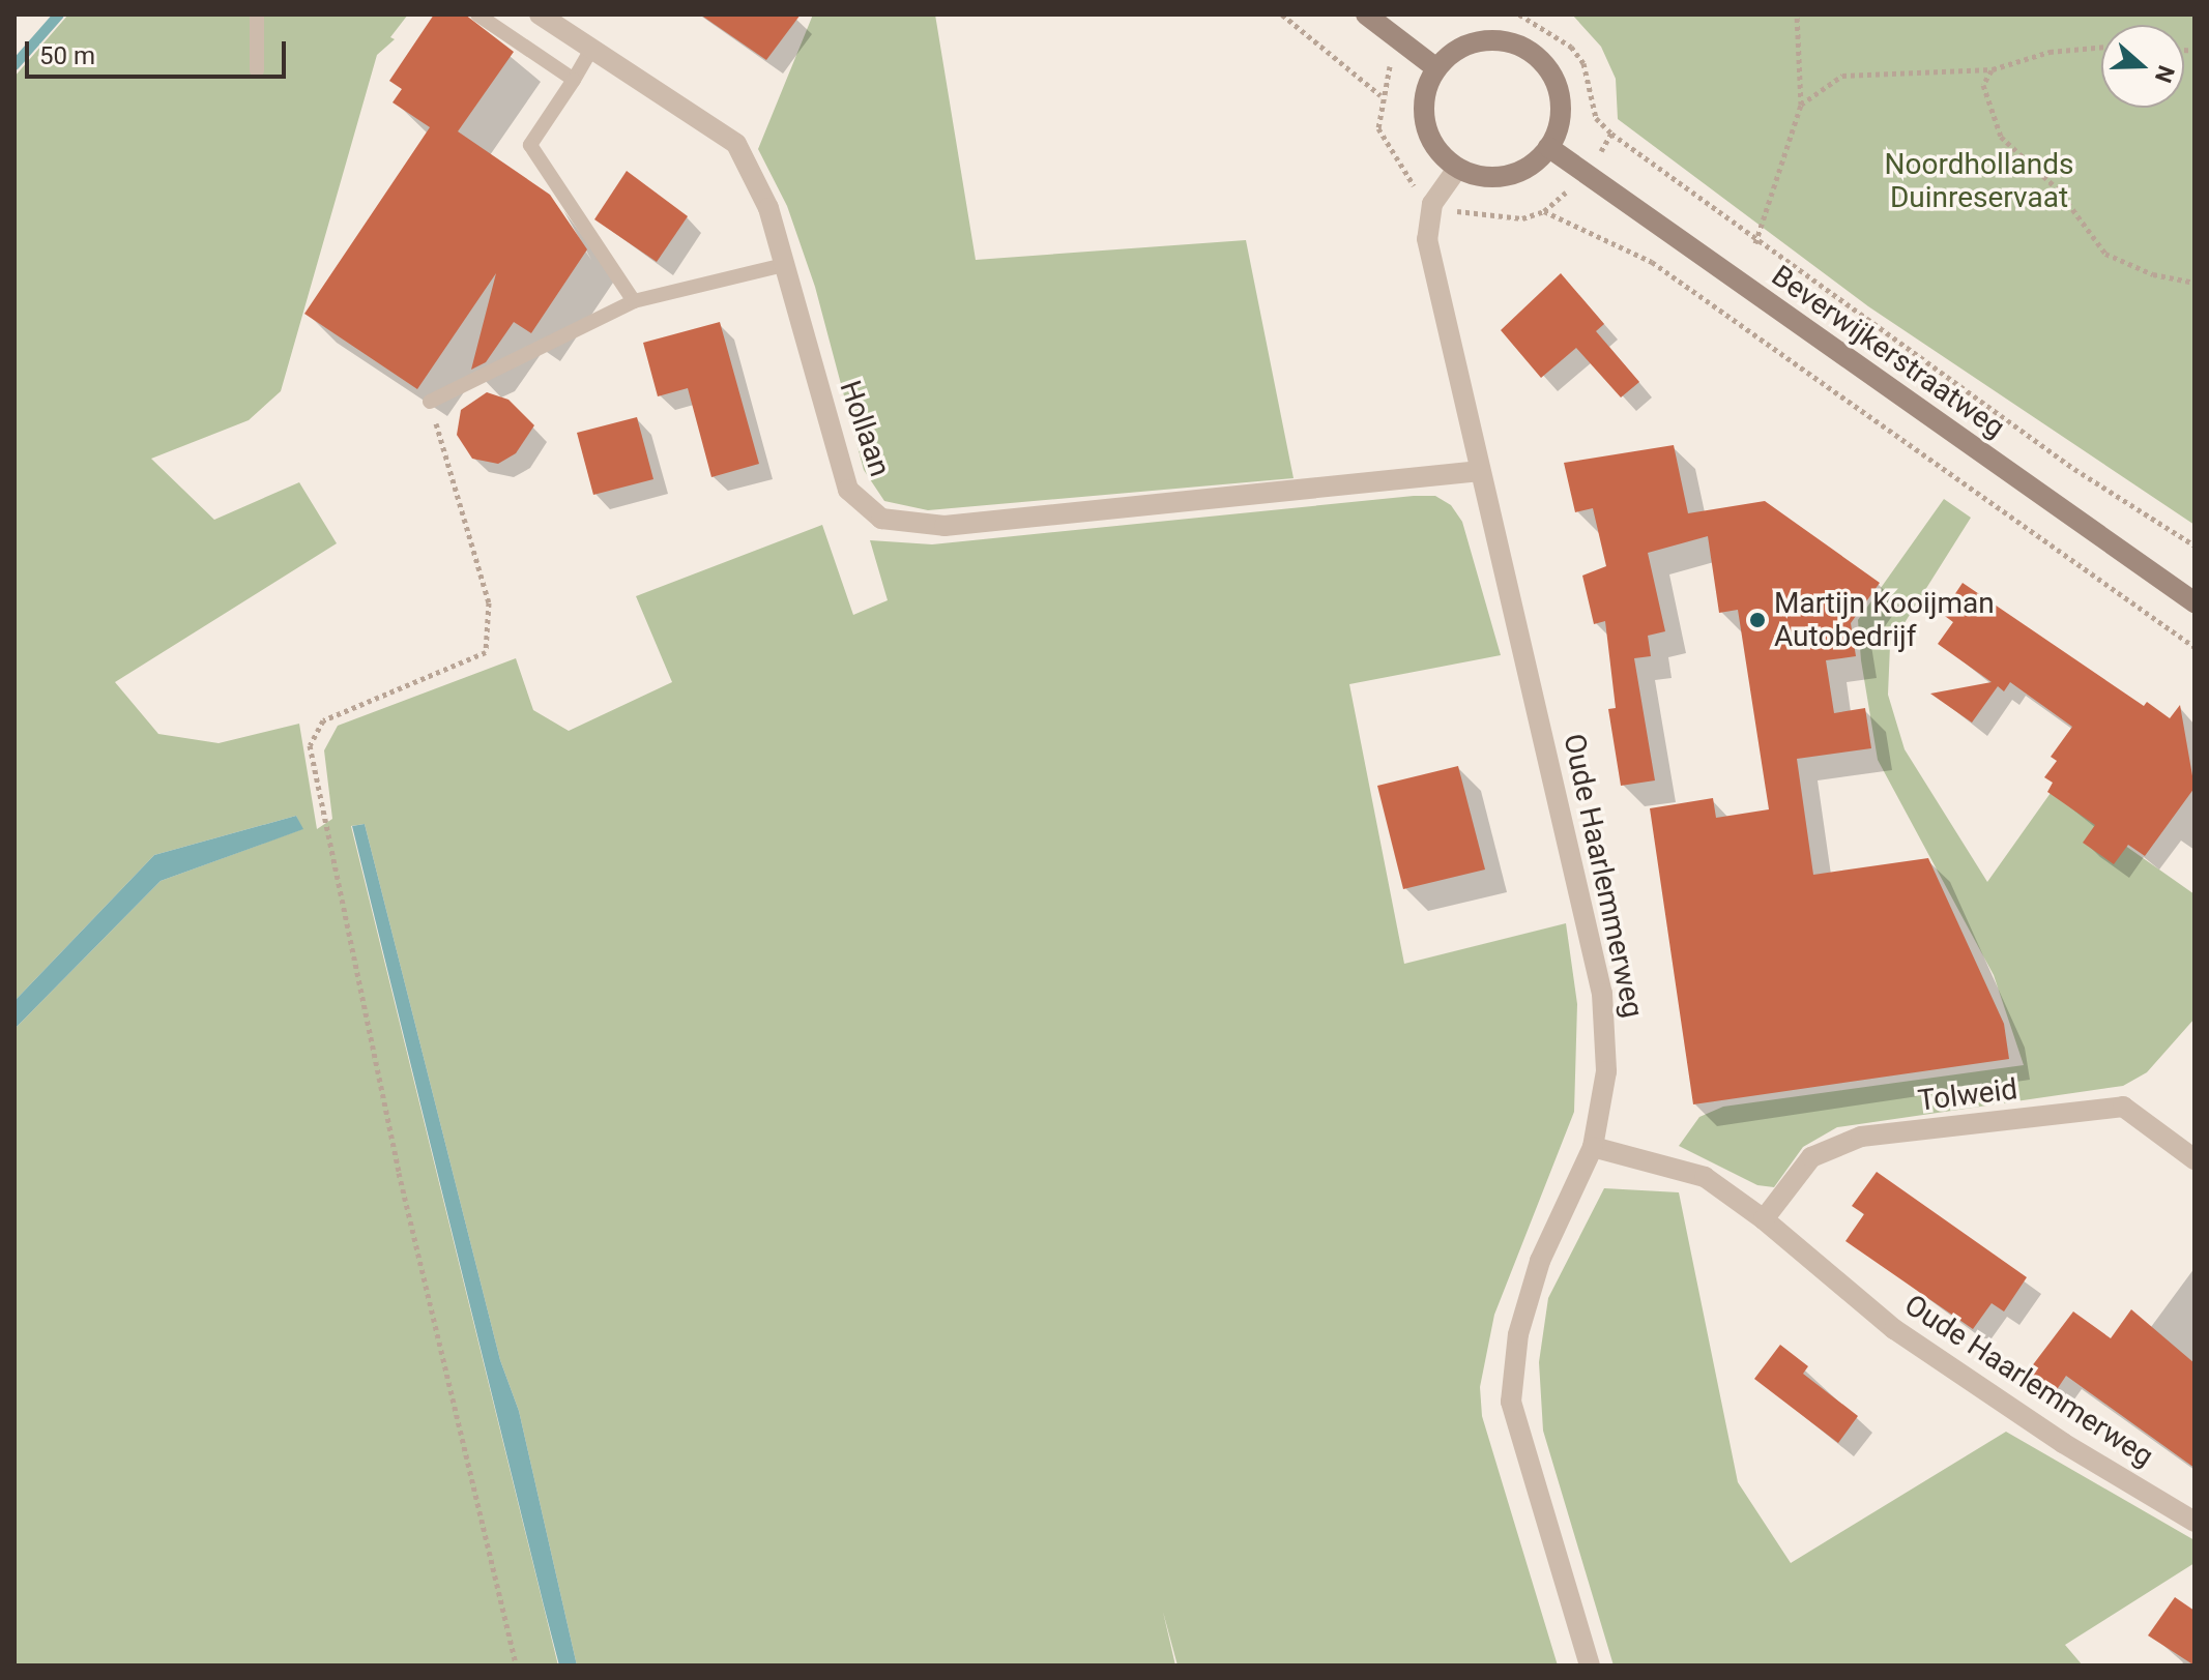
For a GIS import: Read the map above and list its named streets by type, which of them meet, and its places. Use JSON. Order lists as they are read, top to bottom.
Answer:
{
  "streets": {
    "main road": ["Beverwijkerstraatweg"],
    "street": ["Hollaan", "Oude Haarlemmerweg", "Tolweid"]
  },
  "crossings": [
    ["Beverwijkerstraatweg", "Oude Haarlemmerweg"],
    ["Hollaan", "Oude Haarlemmerweg"],
    ["Oude Haarlemmerweg", "Tolweid"]
  ],
  "parks": ["Noordhollands Duinreservaat"],
  "places": ["Martijn Kooijman Autobedrijf"],
  "scale_bar": "50 m",
  "north": "right"
}
